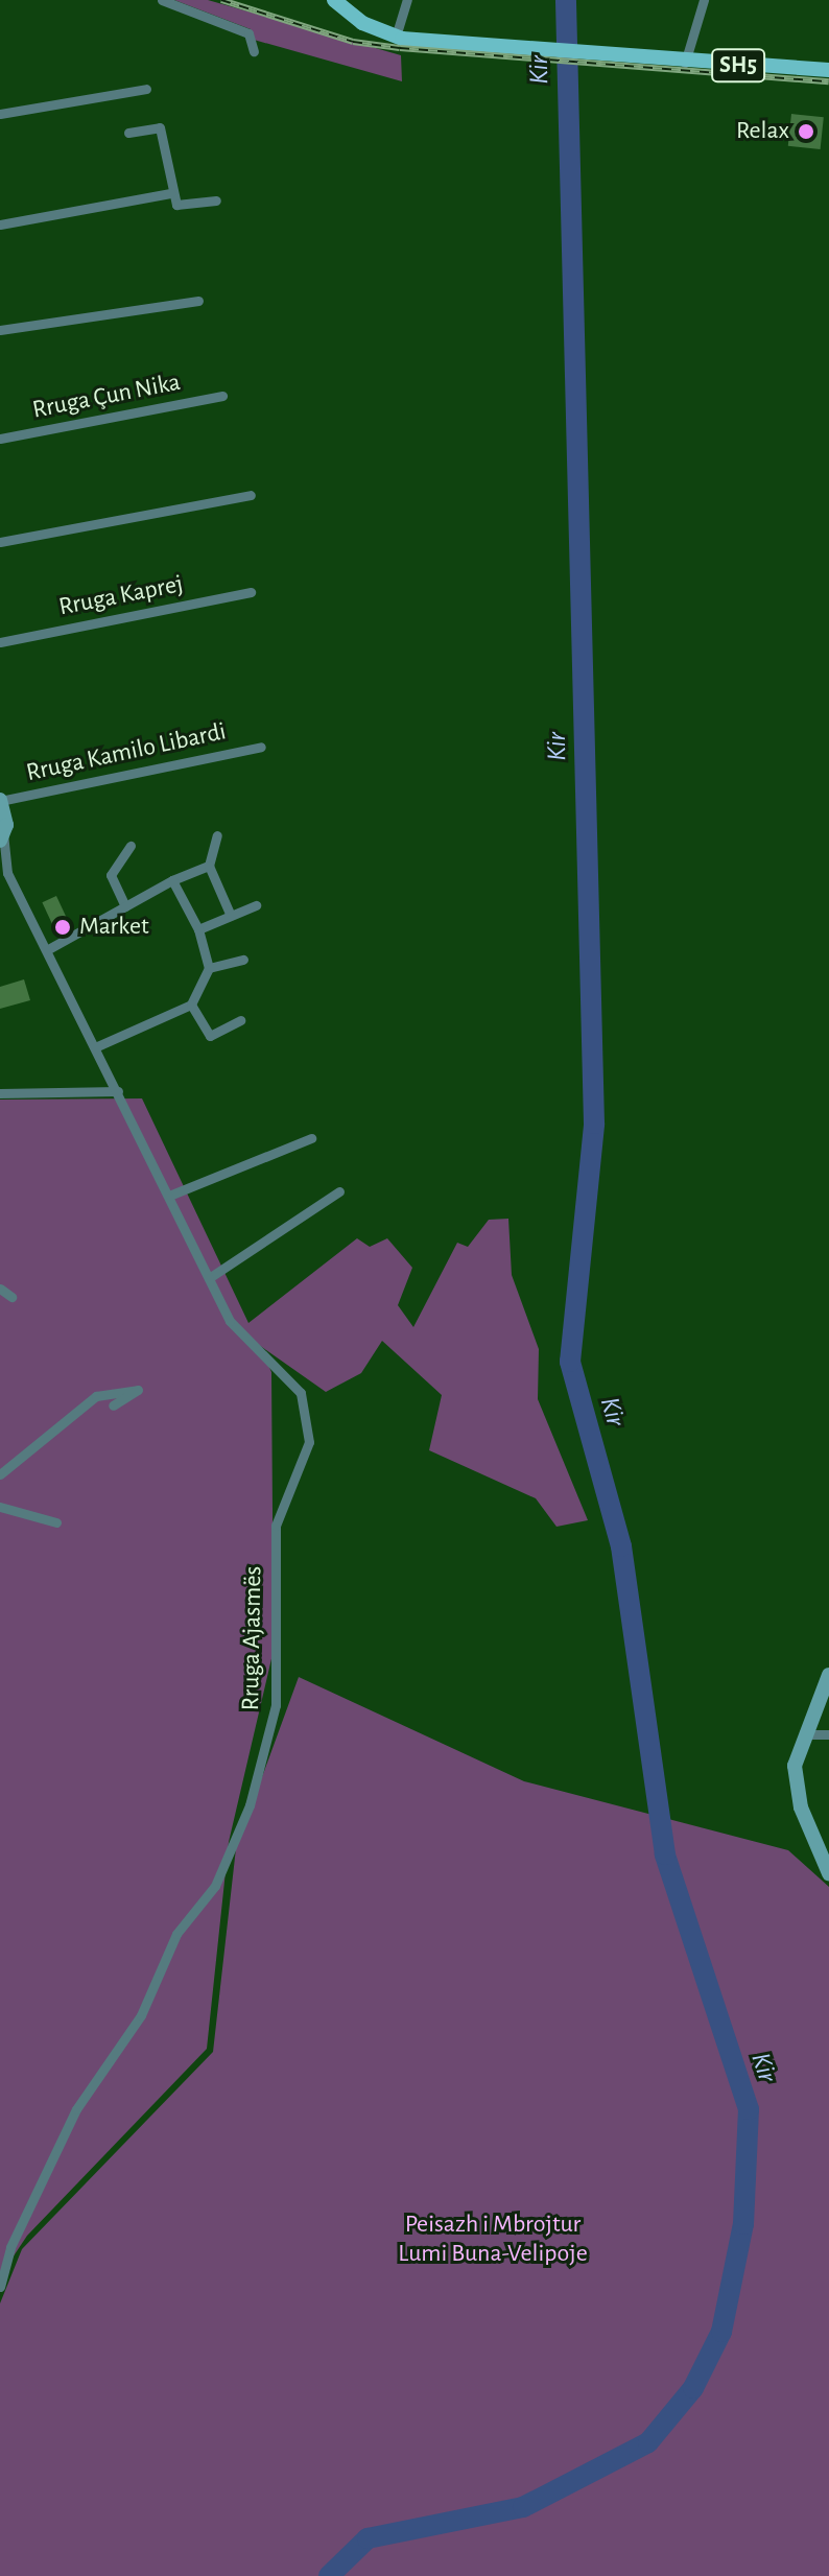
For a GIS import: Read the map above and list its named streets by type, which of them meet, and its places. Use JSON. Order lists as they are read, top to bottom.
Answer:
{
  "streets": {
    "main road": ["SH5"],
    "street": [
      "Rruga Çun Nika",
      "Rruga Kaprej",
      "Rruga Kamilo Libardi",
      "Rruga Ajasmës"
    ]
  },
  "water": ["Kir"],
  "parks": ["Peisazh i Mbrojtur Lumi Buna-Velipoje"],
  "places": ["Relax", "Market"]
}
